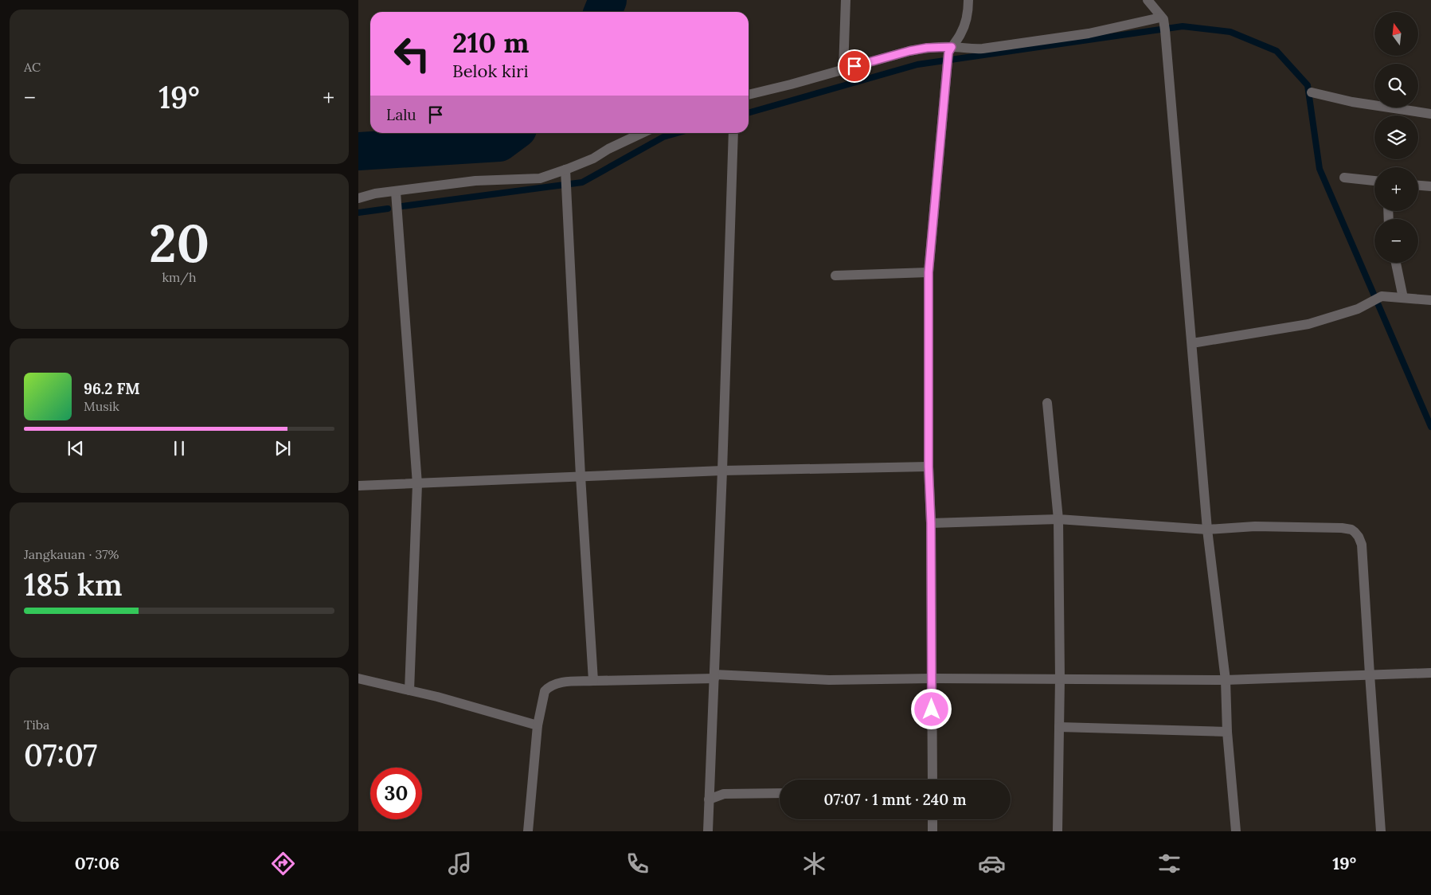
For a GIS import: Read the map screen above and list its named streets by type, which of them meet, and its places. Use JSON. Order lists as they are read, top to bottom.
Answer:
{
  "north": "top",
  "page": {
    "tile": [
      "AC",
      ["20", "km/h"],
      ["Jangkauan · 37%", "185 km"],
      ["Tiba", "07:07"]
    ],
    "map_buttons": ["+", "−"],
    "turn": ["210 m", "Belok kiri"],
    "heat": ["−", "19°", "+"],
    "then": "Lalu",
    "song": ["96.2 FM", "Musik"],
    "limit": "30",
    "trip": "07:07 · 1 mnt · 240 m",
    "tabs": ["07:06", "19°"]
  }
}
